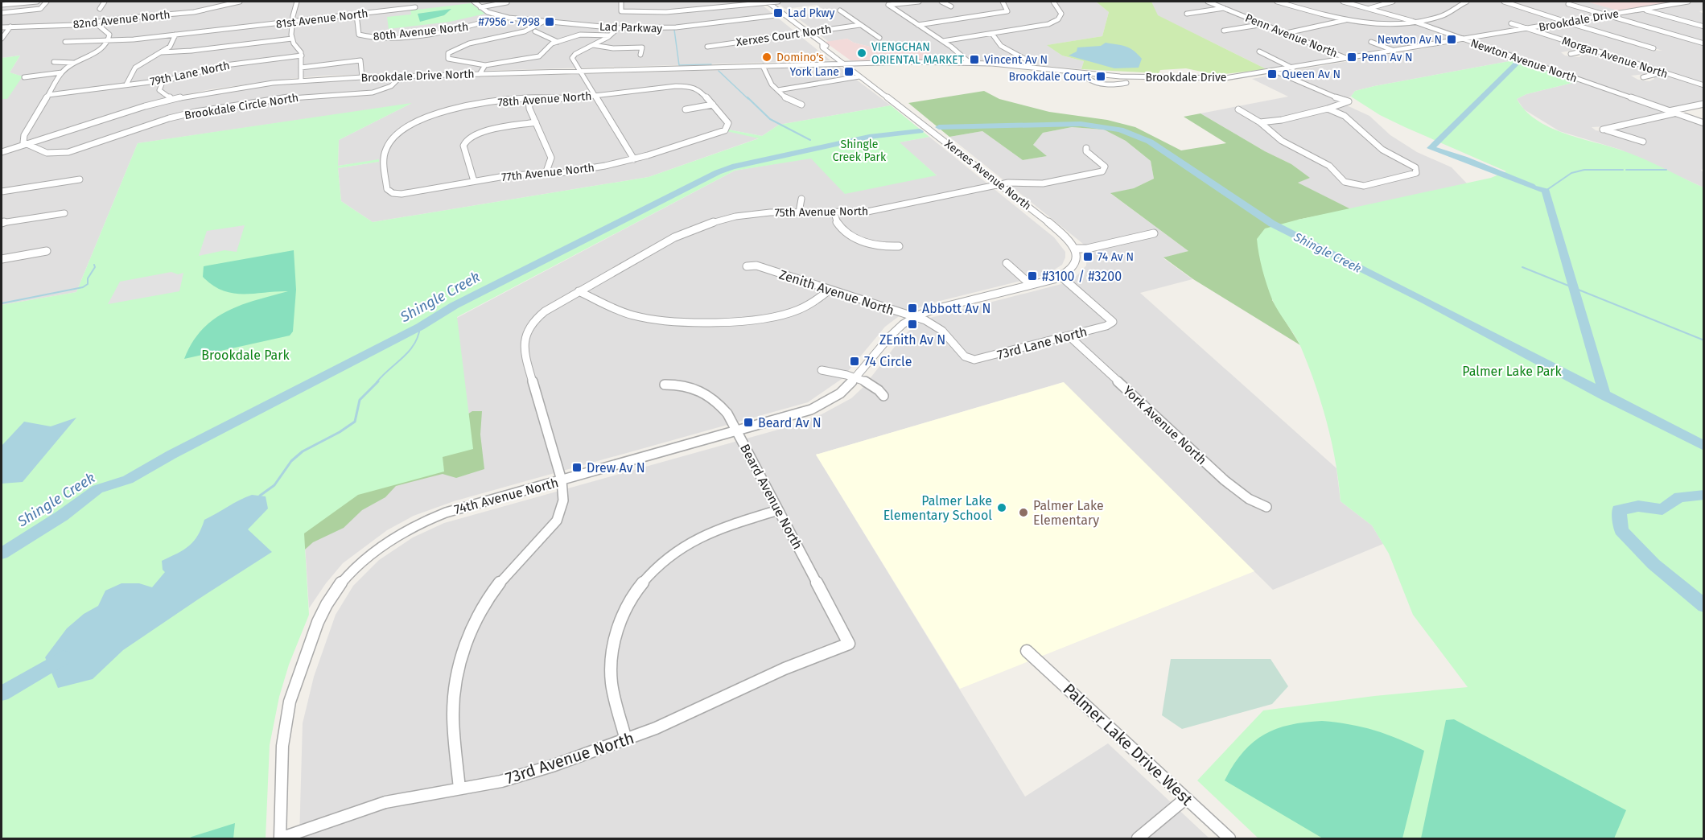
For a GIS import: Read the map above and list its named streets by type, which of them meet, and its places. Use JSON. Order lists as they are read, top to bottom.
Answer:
{
  "streets": {
    "street": [
      "81st Avenue North",
      "82nd Avenue North",
      "Brookdale Drive",
      "Lad Parkway",
      "80th Avenue North",
      "Xerxes Court North",
      "Penn Avenue North",
      "Morgan Avenue North",
      "Newton Avenue North",
      "79th Lane North",
      "Brookdale Drive North",
      "78th Avenue North",
      "Brookdale Circle North",
      "77th Avenue North",
      "Xerxes Avenue North",
      "75th Avenue North",
      "Zenith Avenue North",
      "73rd Lane North",
      "York Avenue North",
      "74th Avenue North",
      "Beard Avenue North",
      "Palmer Lake Drive West",
      "73rd Avenue North"
    ]
  },
  "crossings": [
    ["81st Avenue North", "80th Avenue North"],
    ["Brookdale Drive", "Penn Avenue North"],
    ["Brookdale Drive", "Morgan Avenue North"],
    ["Brookdale Drive", "Newton Avenue North"],
    ["Brookdale Drive", "Brookdale Drive North"],
    ["Brookdale Drive", "Xerxes Avenue North"],
    ["Lad Parkway", "80th Avenue North"],
    ["Lad Parkway", "Xerxes Avenue North"],
    ["Xerxes Court North", "Xerxes Avenue North"],
    ["Brookdale Drive North", "Brookdale Circle North"],
    ["Brookdale Drive North", "Xerxes Avenue North"],
    ["78th Avenue North", "77th Avenue North"],
    ["Xerxes Avenue North", "75th Avenue North"],
    ["Xerxes Avenue North", "74th Avenue North"],
    ["75th Avenue North", "74th Avenue North"],
    ["75th Avenue North", "73rd Avenue North"],
    ["Zenith Avenue North", "73rd Lane North"],
    ["Zenith Avenue North", "74th Avenue North"],
    ["73rd Lane North", "York Avenue North"],
    ["73rd Lane North", "74th Avenue North"],
    ["74th Avenue North", "Beard Avenue North"],
    ["74th Avenue North", "73rd Avenue North"],
    ["Beard Avenue North", "73rd Avenue North"]
  ],
  "water": ["Shingle Creek"],
  "parks": ["Shingle Creek Park", "Brookdale Park", "Palmer Lake Park"],
  "places": {
    "transit": [
      "Lad Pkwy",
      "#7956 - 7998",
      "Newton Av N",
      "Penn Av N",
      "Vincent Av N",
      "York Lane",
      "Queen Av N",
      "Brookdale Court",
      "74 Av N",
      "#3100 / #3200",
      "Abbott Av N",
      "ZEnith Av N",
      "74 Circle",
      "Beard Av N",
      "Drew Av N"
    ],
    "other": [
      "VIENGCHAN ORIENTAL MARKET",
      "Domino's",
      "Palmer Lake Elementary School",
      "Palmer Lake Elementary"
    ]
  }
}
